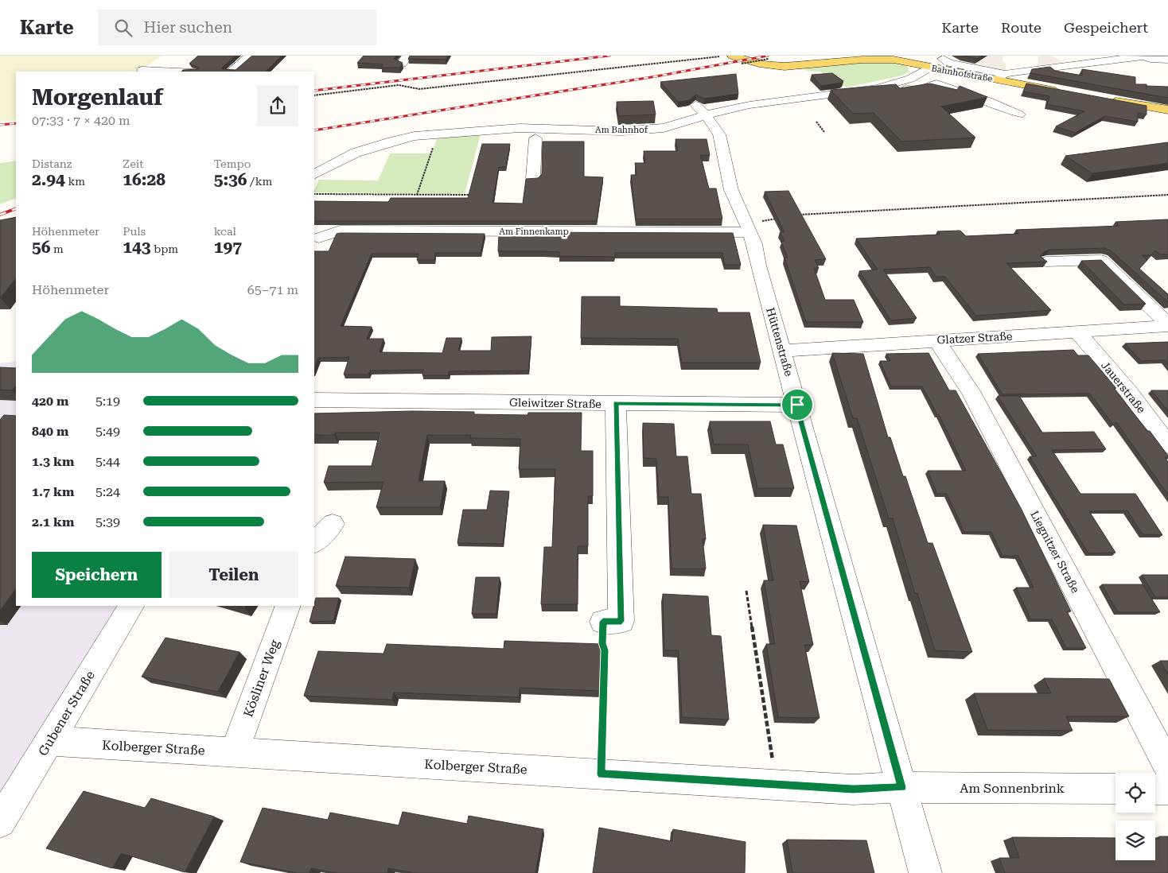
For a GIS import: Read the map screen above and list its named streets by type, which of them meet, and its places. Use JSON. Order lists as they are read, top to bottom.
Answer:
{
  "streets": {
    "main road": ["Bahnhofstraße"],
    "street": [
      "Am Bahnhof",
      "Am Finnenkamp",
      "Glatzer Straße",
      "Hüttenstraße",
      "Jauerstraße",
      "Gleiwitzer Straße",
      "Liegnitzer Straße",
      "Kösliner Weg",
      "Gubener Straße",
      "Kolberger Straße",
      "Am Sonnenbrink"
    ]
  },
  "crossings": [
    ["Bahnhofstraße", "Am Bahnhof"],
    ["Am Bahnhof", "Hüttenstraße"],
    ["Am Finnenkamp", "Hüttenstraße"],
    ["Glatzer Straße", "Hüttenstraße"],
    ["Glatzer Straße", "Jauerstraße"],
    ["Glatzer Straße", "Liegnitzer Straße"],
    ["Hüttenstraße", "Gleiwitzer Straße"],
    ["Hüttenstraße", "Kolberger Straße"],
    ["Hüttenstraße", "Am Sonnenbrink"],
    ["Kösliner Weg", "Kolberger Straße"],
    ["Gubener Straße", "Kolberger Straße"],
    ["Kolberger Straße", "Am Sonnenbrink"]
  ],
  "page": {
    "header": "Karte",
    "search": "Hier suchen",
    "nav": ["Karte", "Route", "Gespeichert"],
    "heading": ["Morgenlauf", "07:33 · 7 × 420 m"],
    "stats": [
      ["Distanz", "2.94 km"],
      ["Zeit", "16:28"],
      ["Tempo", "5:36 /km"],
      ["Höhenmeter", "56 m"],
      ["Puls", "143 bpm"],
      ["kcal", "197"]
    ],
    "chart": ["Höhenmeter", "65–71 m"],
    "list": [
      {
        "name": "420 m",
        "note": "5:19"
      },
      {
        "name": "840 m",
        "note": "5:49"
      },
      {
        "name": "1.3 km",
        "note": "5:44"
      },
      {
        "name": "1.7 km",
        "note": "5:24"
      },
      {
        "name": "2.1 km",
        "note": "5:39"
      }
    ],
    "buttons": ["Speichern", "Teilen"]
  }
}
